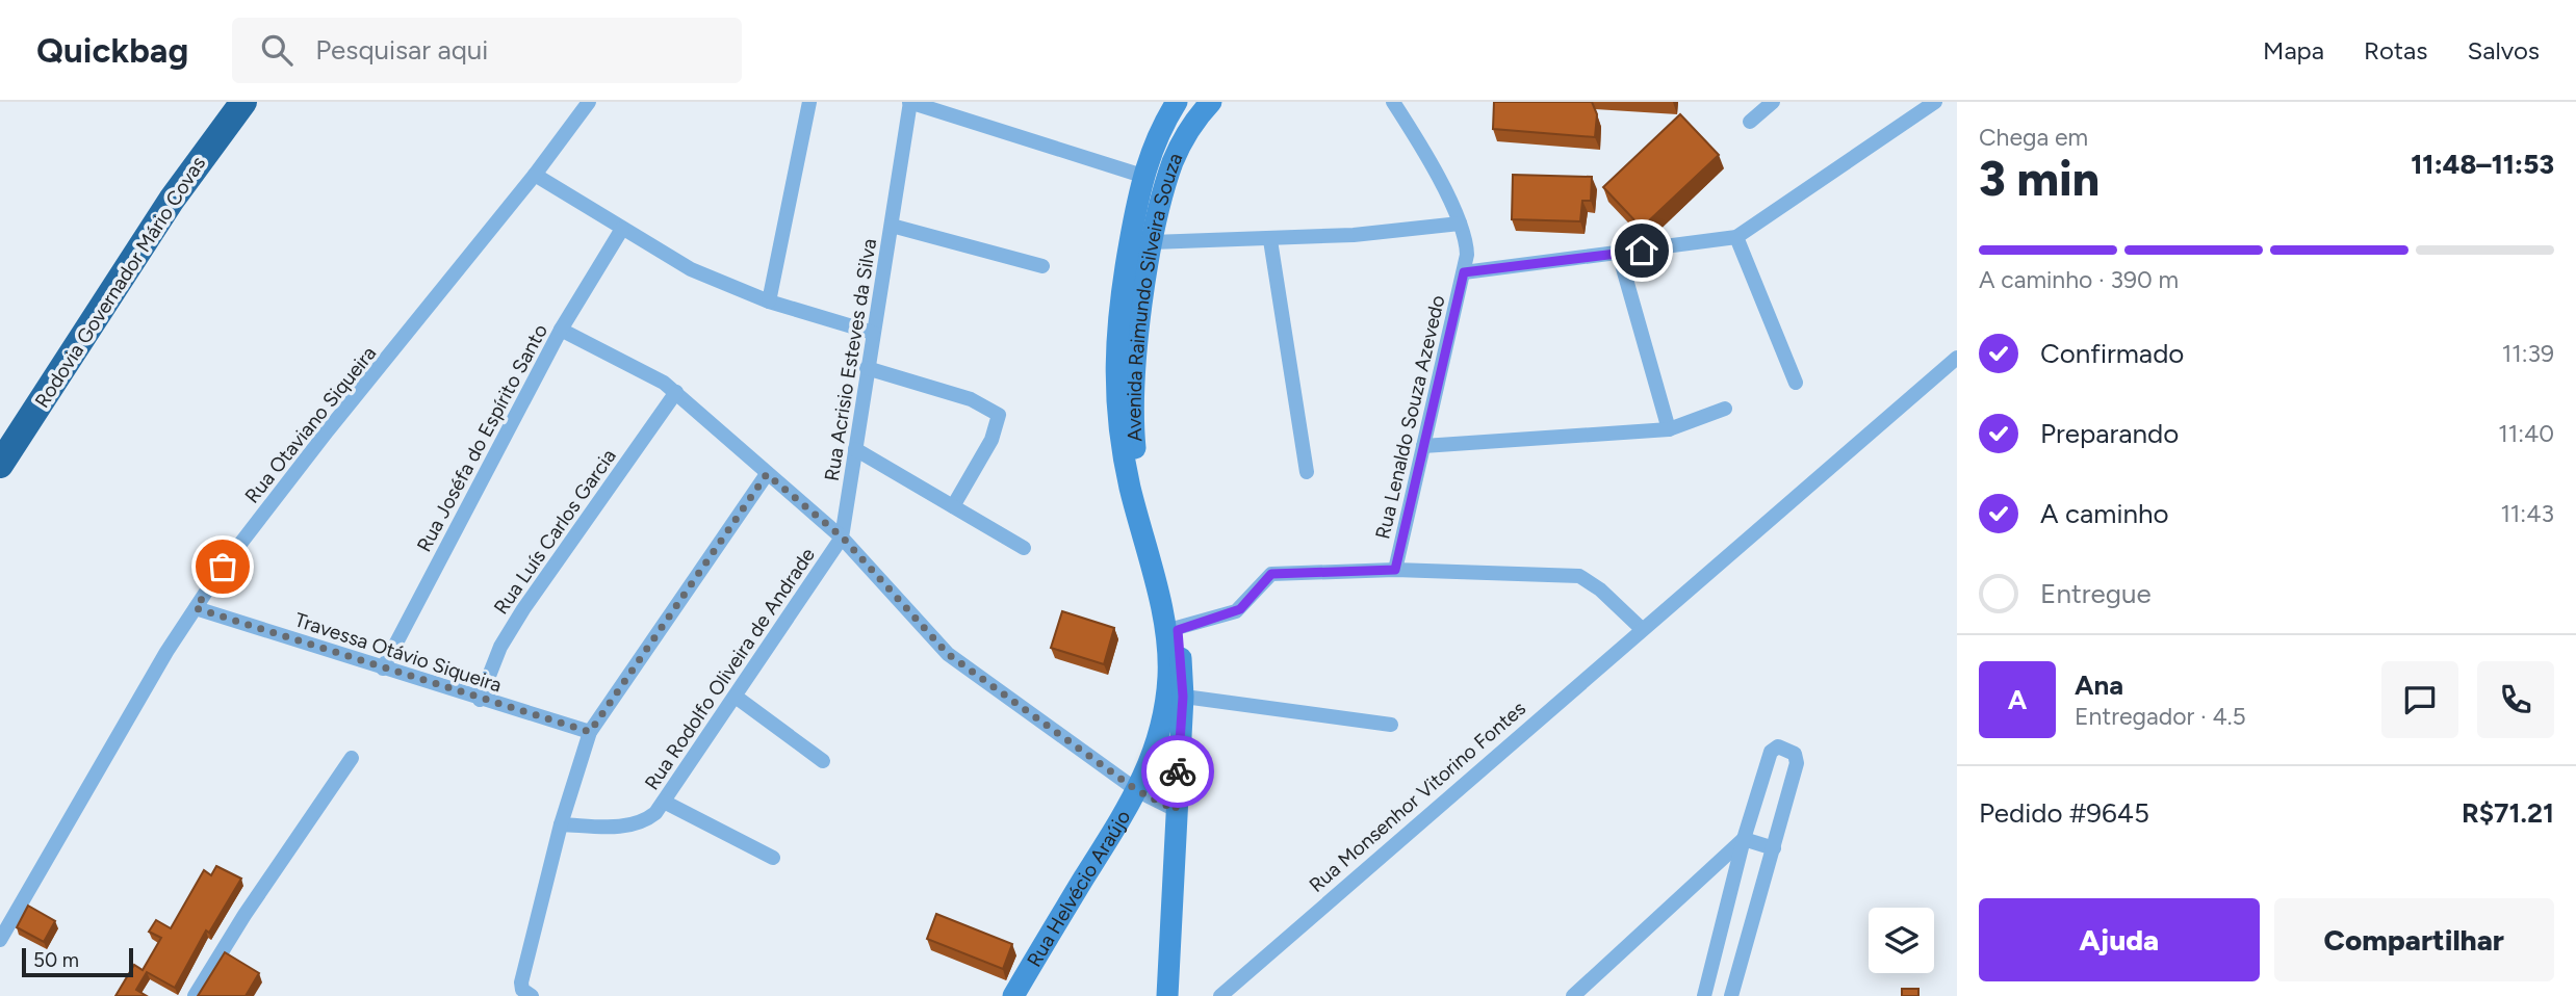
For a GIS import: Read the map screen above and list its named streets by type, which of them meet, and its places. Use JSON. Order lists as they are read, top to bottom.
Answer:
{
  "streets": {
    "highway": ["Rodovia Governador Mário Covas"],
    "street": [
      "Avenida Raimundo Silveira Souza",
      "Rua Acrisio Esteves da Silva",
      "Rua Lenaldo Souza Azevedo",
      "Rua Otaviano Siqueira",
      "Rua Joséfa do Espírito Santo",
      "Rua Luís Carlos Garcia",
      "Travessa Otávio Siqueira",
      "Rua Rodolfo Oliveira de Andrade",
      "Rua Monsenhor Vitorino Fontes",
      "Rua Helvécio Araújo"
    ]
  },
  "crossings": [
    ["Avenida Raimundo Silveira Souza", "Rua Helvécio Araújo"],
    ["Rua Acrisio Esteves da Silva", "Rua Rodolfo Oliveira de Andrade"],
    ["Rua Otaviano Siqueira", "Travessa Otávio Siqueira"],
    ["Rua Joséfa do Espírito Santo", "Travessa Otávio Siqueira"],
    ["Rua Luís Carlos Garcia", "Travessa Otávio Siqueira"]
  ],
  "scale_bar": "50 m",
  "page": {
    "header": "Quickbag",
    "search": "Pesquisar aqui",
    "nav": ["Mapa", "Rotas", "Salvos"],
    "heading": ["3 min", "Chega em", "11:48–11:53"],
    "panel": [
      "Ana",
      "Entregador · 4.5",
      "Pedido #9645",
      "R$71.21"
    ],
    "bar": "A caminho · 390 m",
    "list": [
      ["Confirmado", "11:39"],
      ["Preparando", "11:40"],
      ["A caminho", "11:43"],
      "Entregue"
    ],
    "round": "A",
    "buttons": ["Ajuda", "Compartilhar"],
    "scale": "50 m"
  }
}
